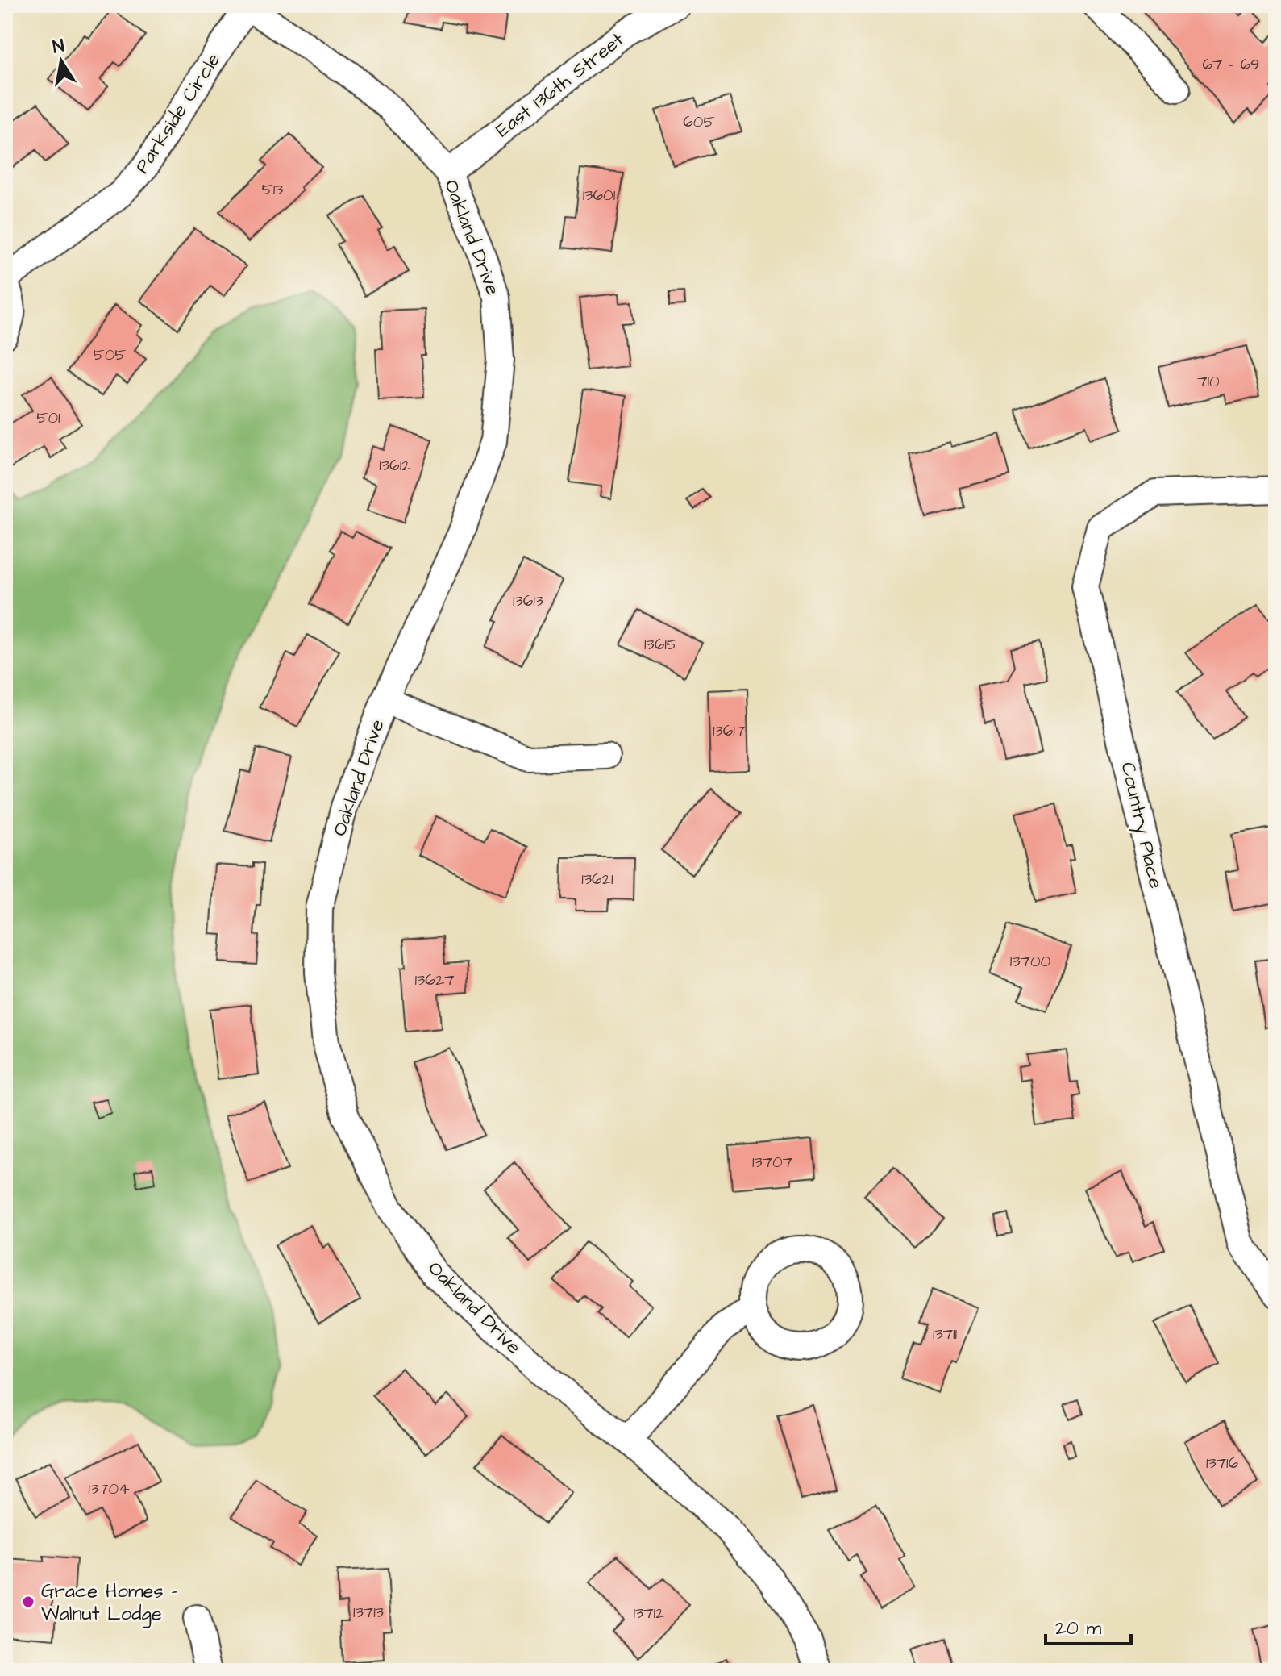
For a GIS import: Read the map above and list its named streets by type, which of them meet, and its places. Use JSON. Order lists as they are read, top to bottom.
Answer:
{
  "streets": {
    "street": [
      "East 136th Street",
      "Parkside Circle",
      "Oakland Drive",
      "Country Place"
    ]
  },
  "crossings": [
    ["East 136th Street", "Oakland Drive"],
    ["Parkside Circle", "Oakland Drive"]
  ],
  "places": ["Grace Homes - Walnut Lodge"],
  "house_numbers": [
    "67 - 69",
    "605",
    "513",
    "13601",
    "505",
    "710",
    "501",
    "13612",
    "13613",
    "13615",
    "13617",
    "13621",
    "13700",
    "13627",
    "13707",
    "13711",
    "13716",
    "13704",
    "13713",
    "13712"
  ],
  "scale_bar": "20 m",
  "north": "top"
}
